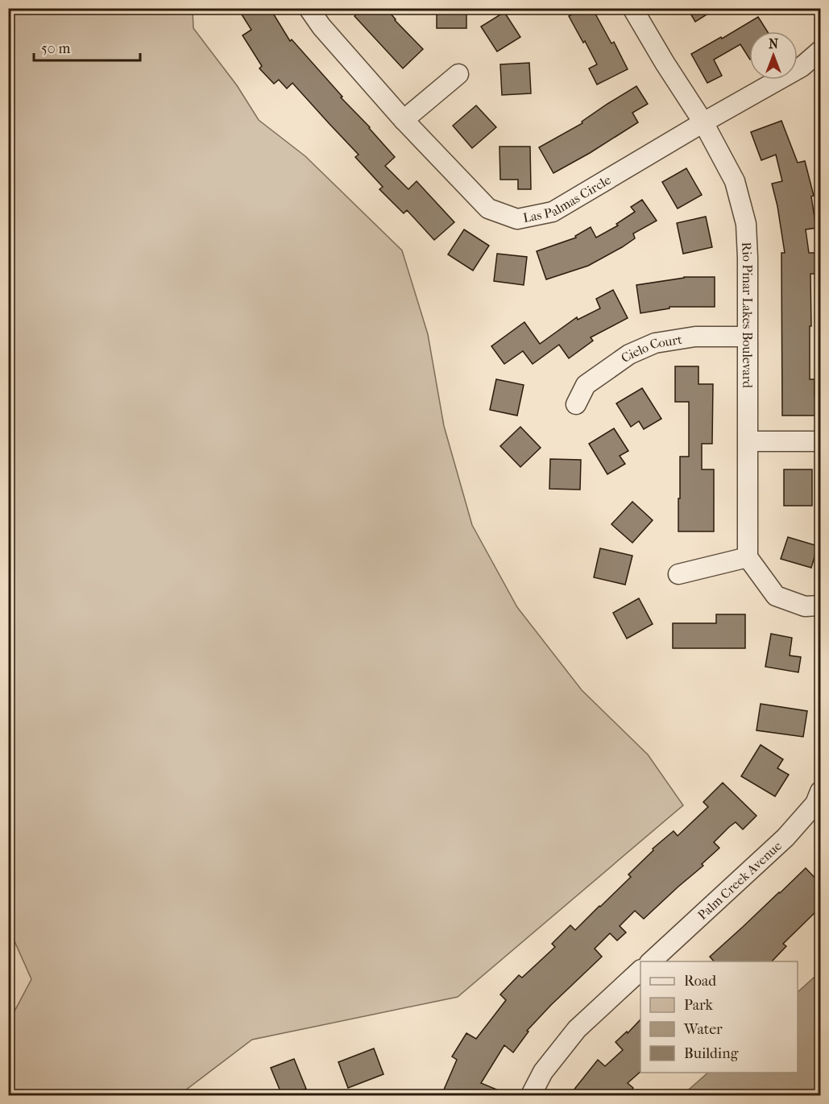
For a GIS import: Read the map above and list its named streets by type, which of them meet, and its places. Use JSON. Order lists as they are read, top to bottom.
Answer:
{
  "streets": {
    "street": [
      "Las Palmas Circle",
      "Rio Pinar Lakes Boulevard",
      "Cielo Court",
      "Palm Creek Avenue"
    ]
  },
  "crossings": [
    ["Las Palmas Circle", "Rio Pinar Lakes Boulevard"],
    ["Rio Pinar Lakes Boulevard", "Cielo Court"]
  ],
  "legend": [
    "Road",
    "Park",
    "Water",
    "Building"
  ],
  "scale_bar": "50 m",
  "north": "top"
}
